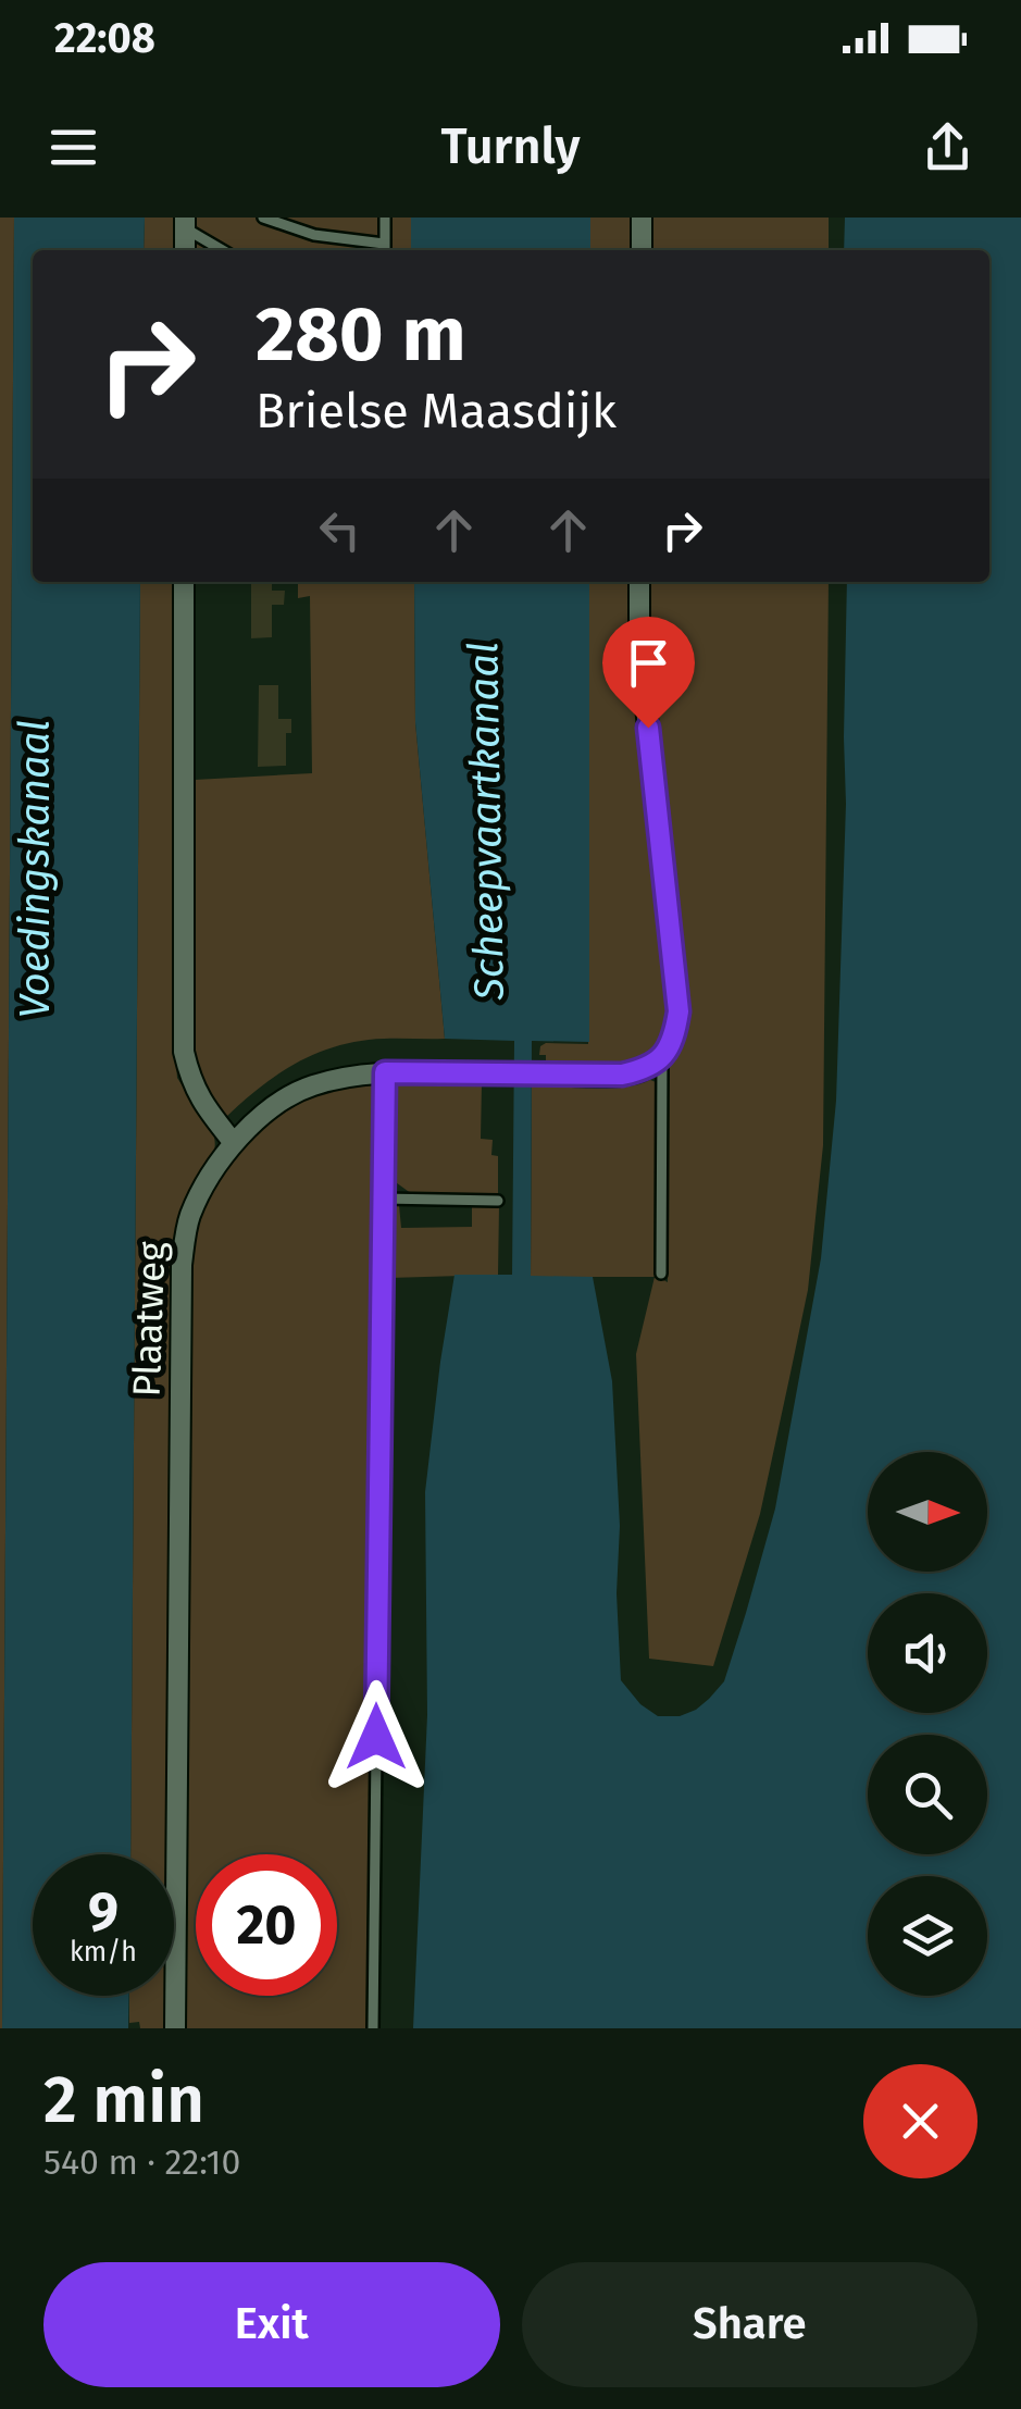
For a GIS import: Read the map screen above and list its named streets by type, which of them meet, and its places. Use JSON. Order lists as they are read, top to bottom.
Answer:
{
  "streets": {
    "street": ["Plaatweg"]
  },
  "water": ["Scheepvaartkanaal", "Voedingskanaal"],
  "north": "right",
  "page": {
    "status": "22:08",
    "header": "Turnly",
    "turn": ["280 m", "Brielse Maasdijk"],
    "speed": "9 km/h",
    "limit": "20",
    "heading": ["2 min", "540 m · 22:10"],
    "buttons": ["Exit", "Share"]
  }
}
